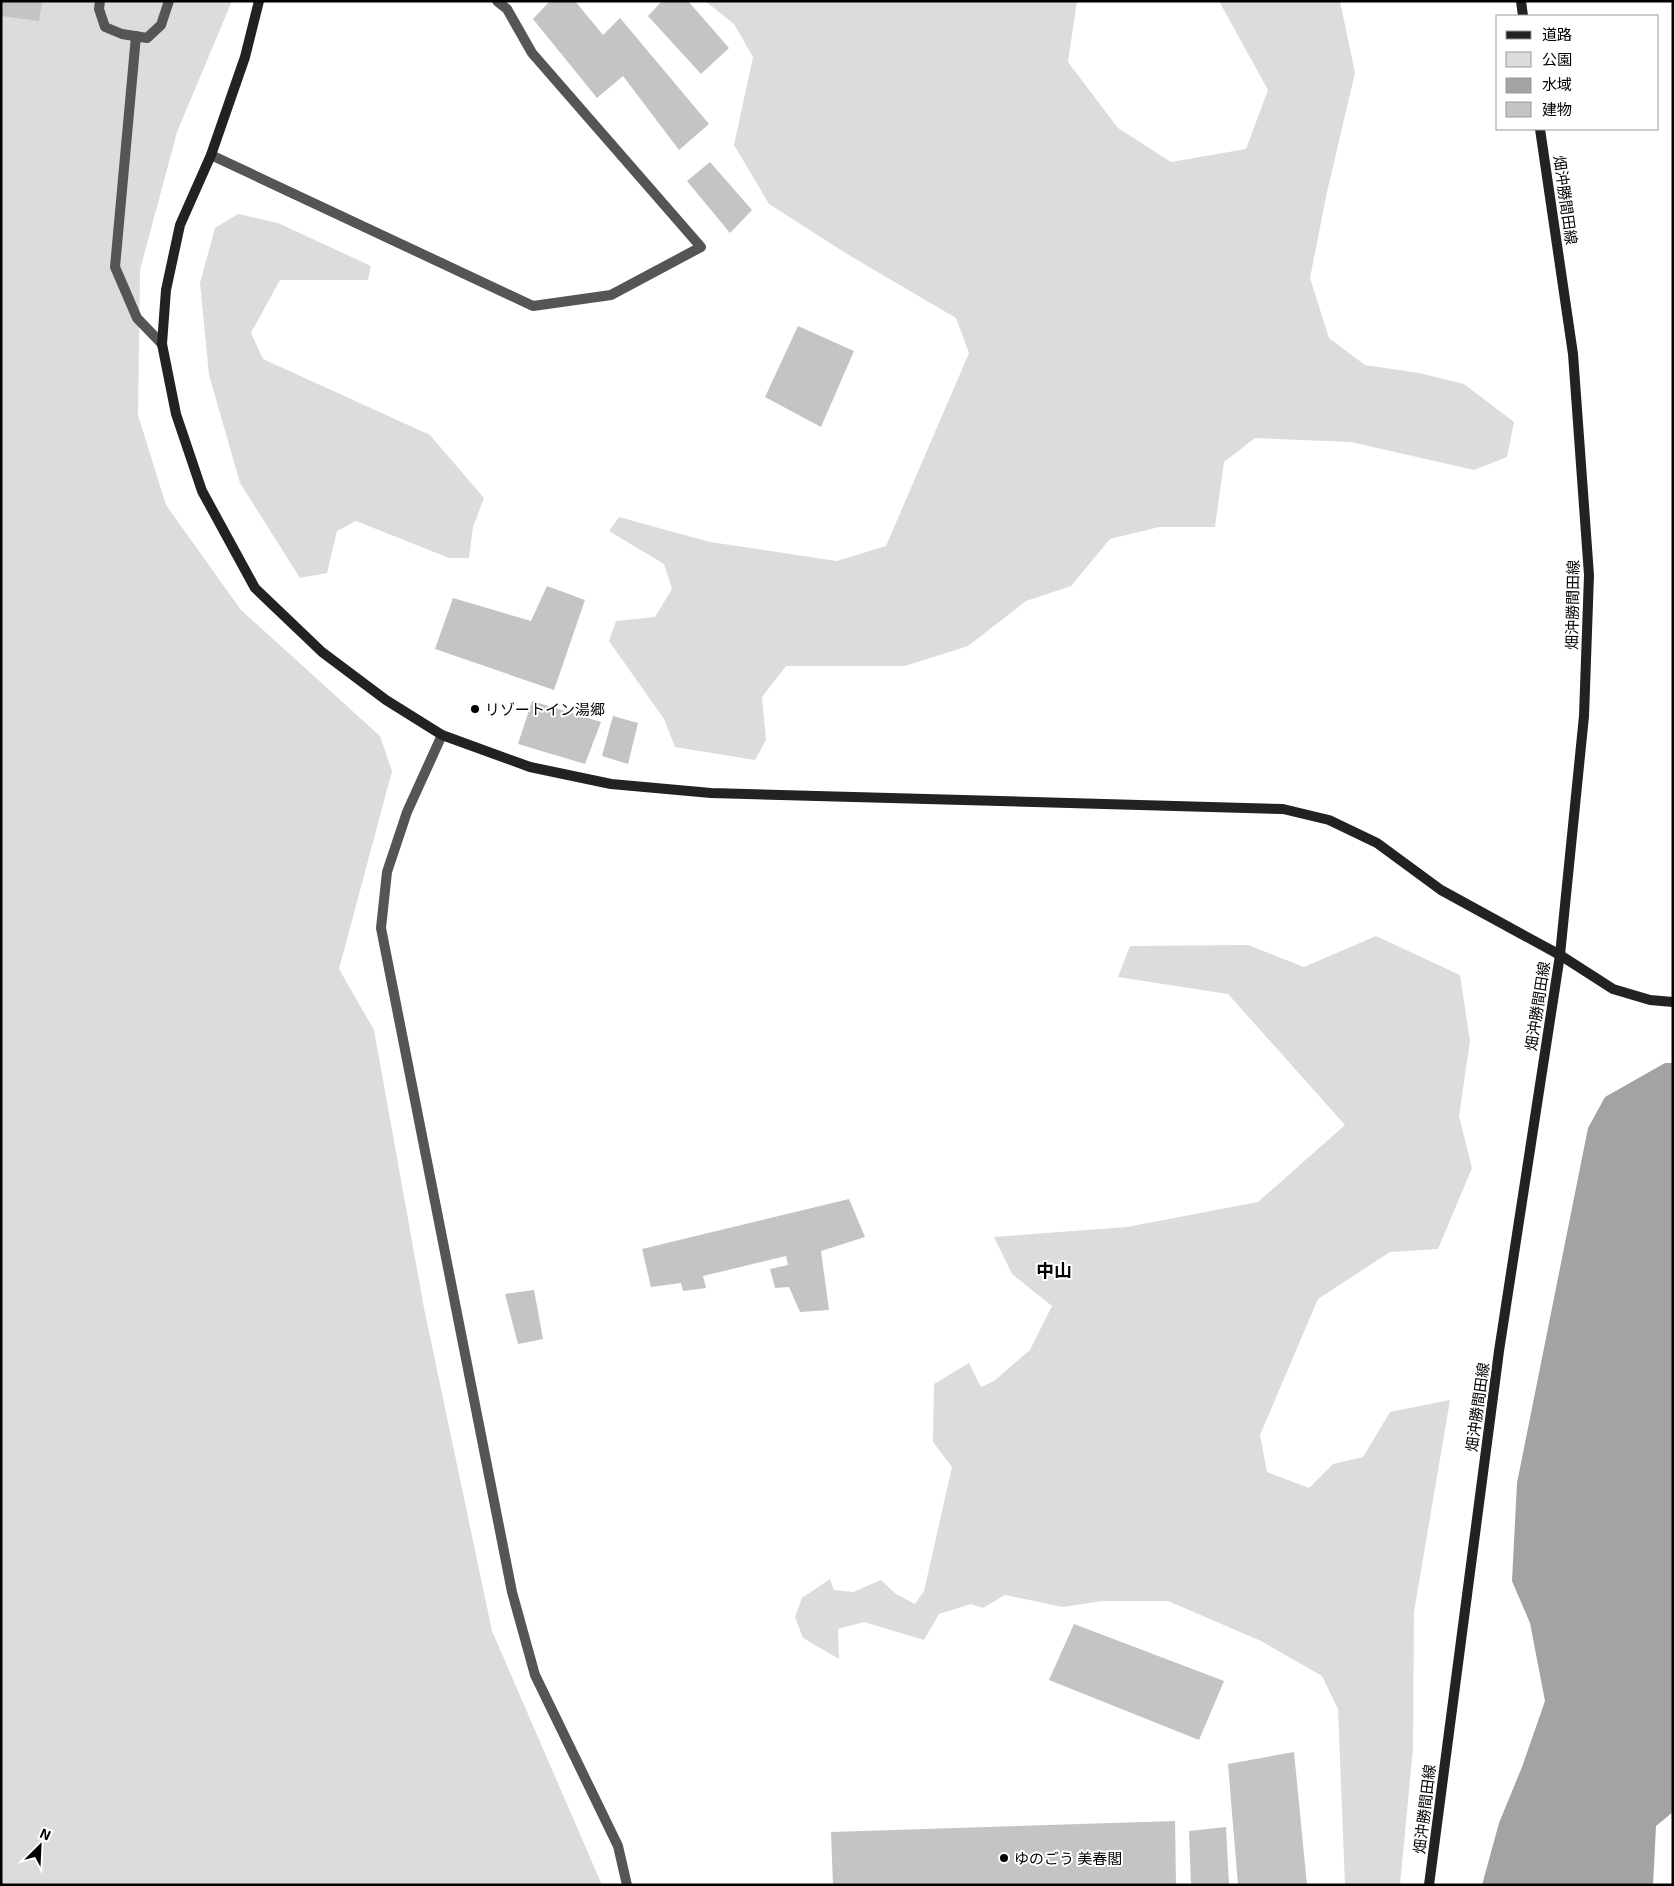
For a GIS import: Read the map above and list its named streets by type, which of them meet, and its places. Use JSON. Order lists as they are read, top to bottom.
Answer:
{
  "streets": {
    "street": ["畑沖勝間田線"]
  },
  "districts": ["中山"],
  "places": ["リゾートイン湯郷", "ゆのごう 美春閣"],
  "legend": [
    "道路",
    "公園",
    "水域",
    "建物"
  ],
  "north": "top right"
}
